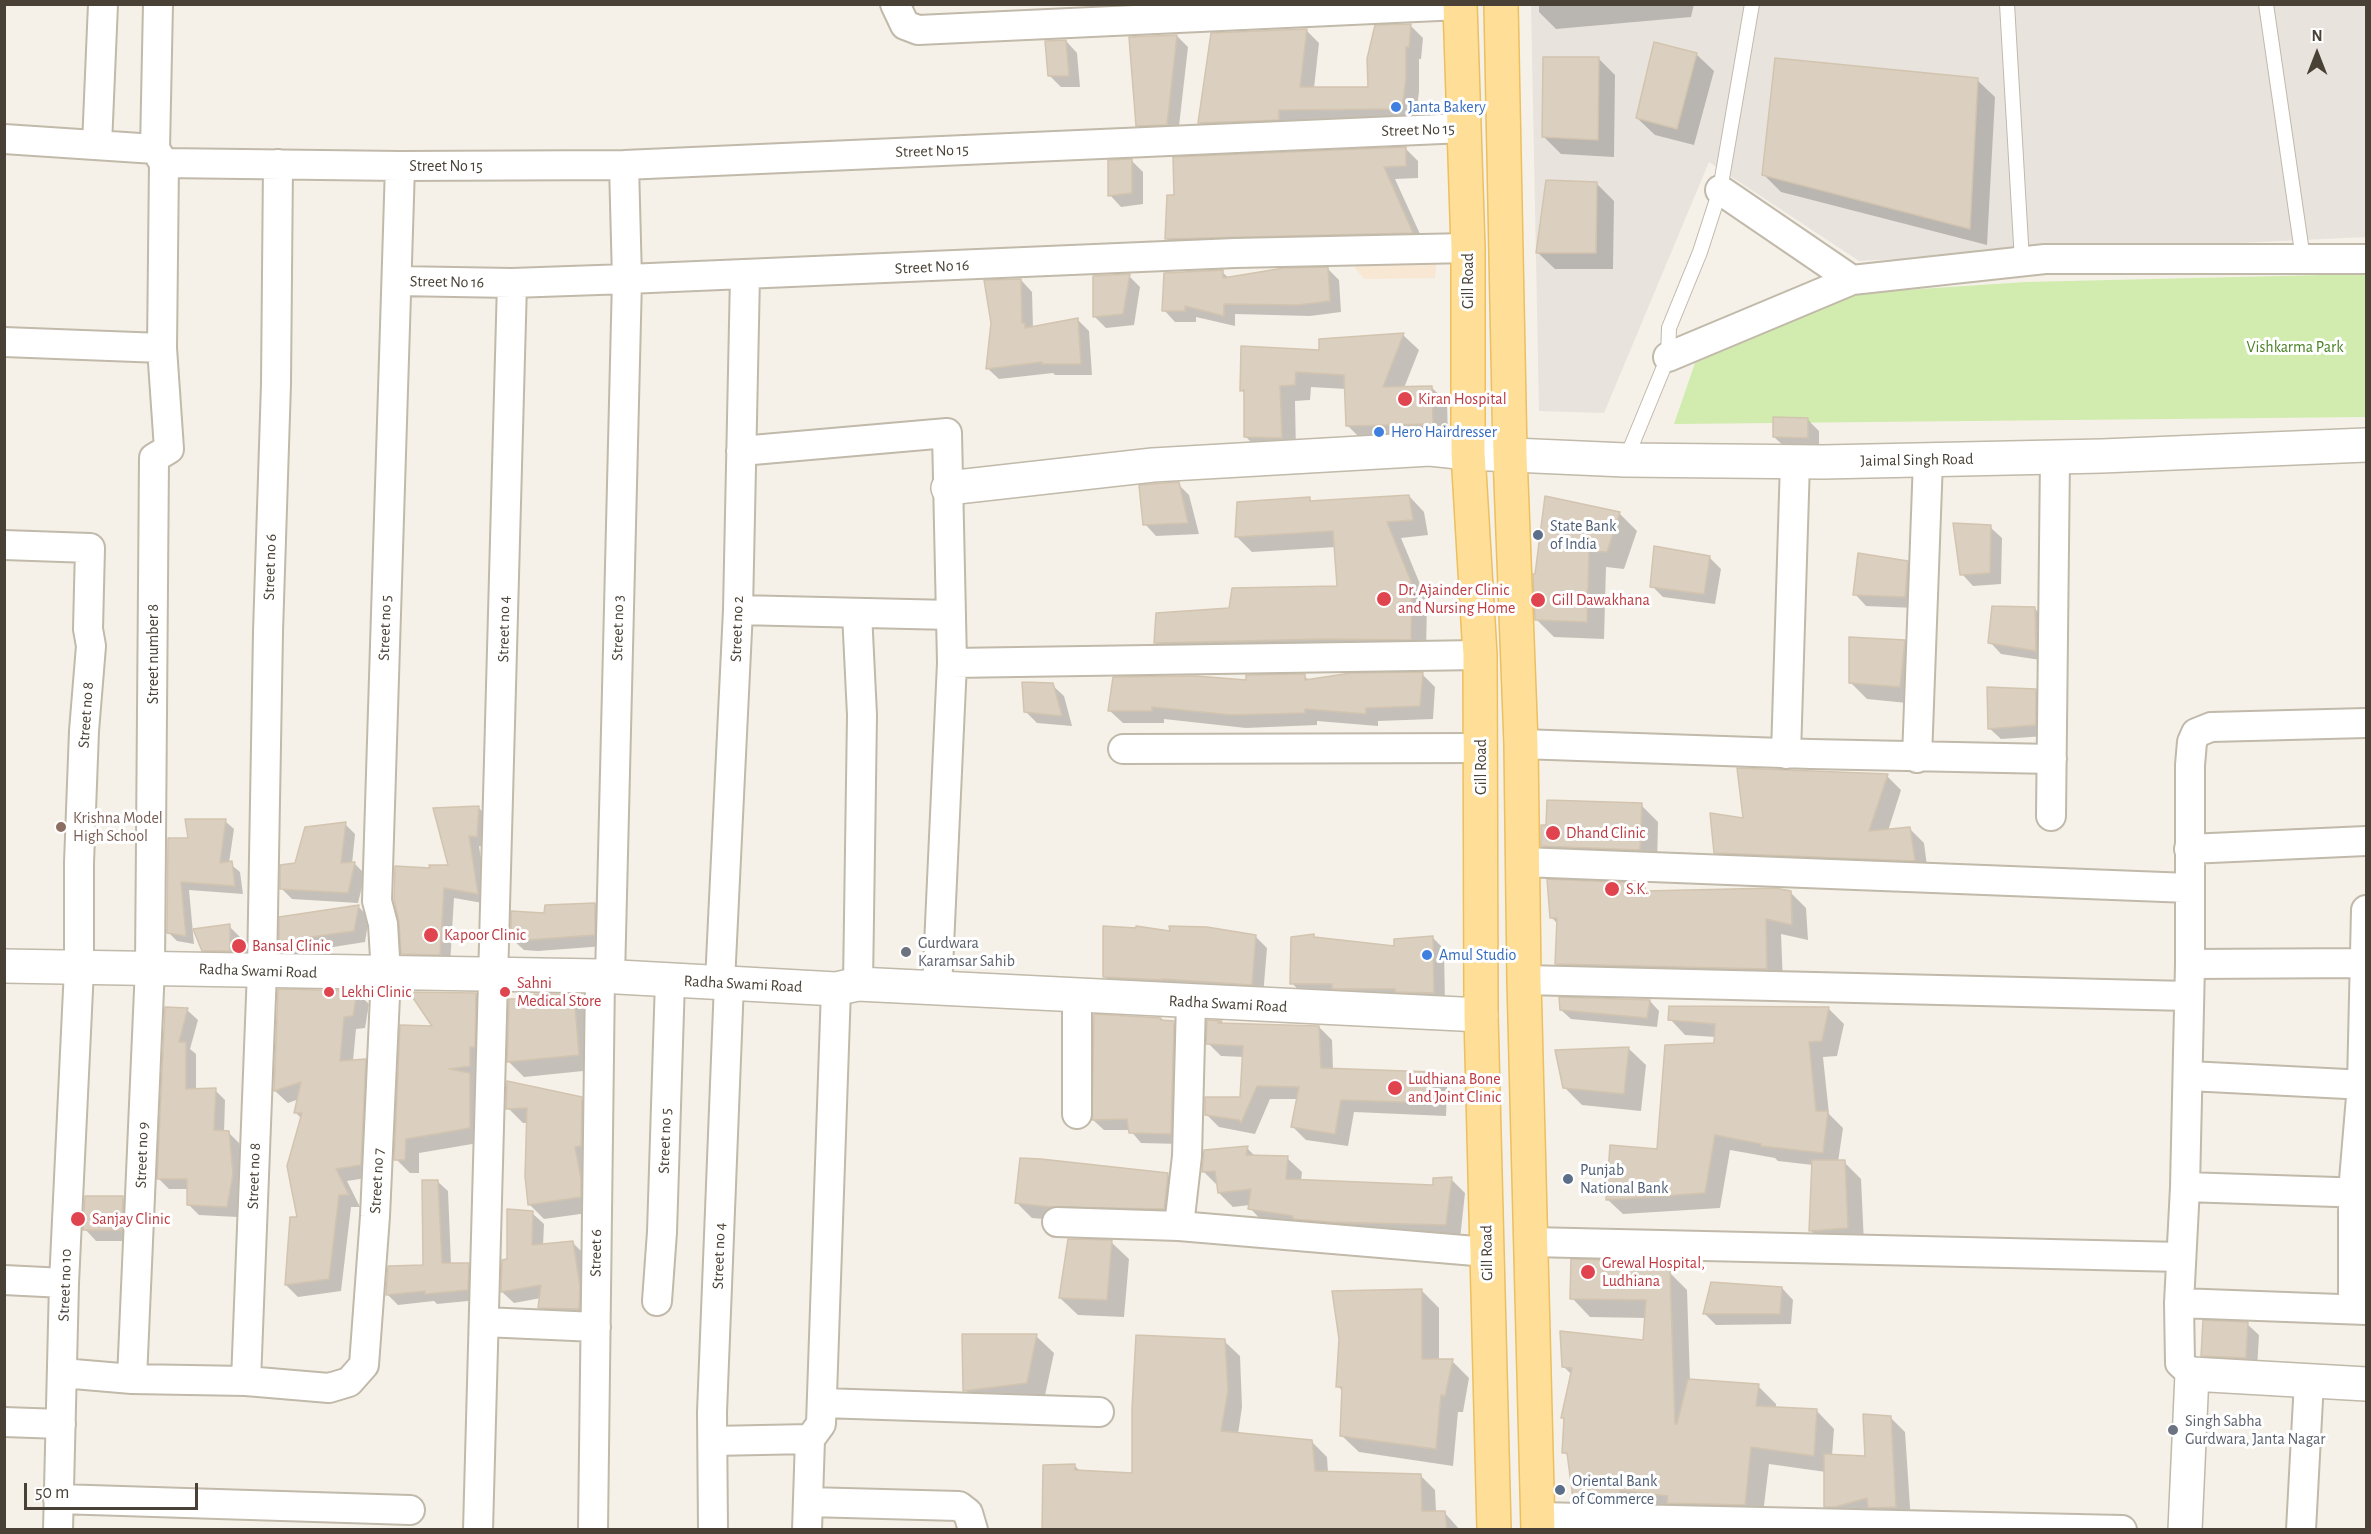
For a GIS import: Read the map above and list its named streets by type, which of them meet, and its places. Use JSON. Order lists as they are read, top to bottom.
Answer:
{
  "streets": {
    "main road": ["Gill Road"],
    "street": [
      "Street No 15",
      "Street No 16",
      "Jaimal Singh Road",
      "Street no 6",
      "Street no 5",
      "Street no 3",
      "Street no 4",
      "Street no 2",
      "Street number 8",
      "Street no 8",
      "Radha Swami Road",
      "Street no 9",
      "Street no 7",
      "Street 6",
      "Street no 10"
    ]
  },
  "crossings": [
    ["Street No 15", "Gill Road"],
    ["Street No 15", "Street no 6"],
    ["Street No 15", "Street no 5"],
    ["Street No 15", "Street no 3"],
    ["Street No 16", "Gill Road"],
    ["Street No 16", "Street no 5"],
    ["Street No 16", "Street no 3"],
    ["Street No 16", "Street no 4"],
    ["Street No 16", "Street no 2"],
    ["Gill Road", "Jaimal Singh Road"],
    ["Gill Road", "Radha Swami Road"],
    ["Street no 6", "Street no 8"],
    ["Street no 6", "Radha Swami Road"],
    ["Street no 5", "Radha Swami Road"],
    ["Street no 5", "Street no 7"],
    ["Street no 3", "Radha Swami Road"],
    ["Street no 3", "Street 6"],
    ["Street no 4", "Street no 2"],
    ["Street no 4", "Radha Swami Road"],
    ["Street no 2", "Radha Swami Road"],
    ["Street number 8", "Radha Swami Road"],
    ["Street number 8", "Street no 9"],
    ["Street no 8", "Radha Swami Road"],
    ["Street no 8", "Street no 7"],
    ["Street no 8", "Street no 10"],
    ["Radha Swami Road", "Street no 9"],
    ["Radha Swami Road", "Street no 7"],
    ["Radha Swami Road", "Street 6"],
    ["Radha Swami Road", "Street no 10"]
  ],
  "parks": ["Vishkarma Park"],
  "places": [
    "Janta Bakery",
    "Kiran Hospital",
    "Hero Hairdresser",
    "State Bank of India",
    "Dr. Ajainder Clinic and Nursing Home",
    "Gill Dawakhana",
    "Krishna Model High School",
    "Dhand Clinic",
    "S.K.",
    "Kapoor Clinic",
    "Bansal Clinic",
    "Gurdwara Karamsar Sahib",
    "Amul Studio",
    "Lekhi Clinic",
    "Sahni Medical Store",
    "Ludhiana Bone and Joint Clinic",
    "Punjab National Bank",
    "Sanjay Clinic",
    "Grewal Hospital, Ludhiana",
    "Singh Sabha Gurdwara, Janta Nagar",
    "Oriental Bank of Commerce"
  ],
  "scale_bar": "50 m",
  "north": "top"
}
